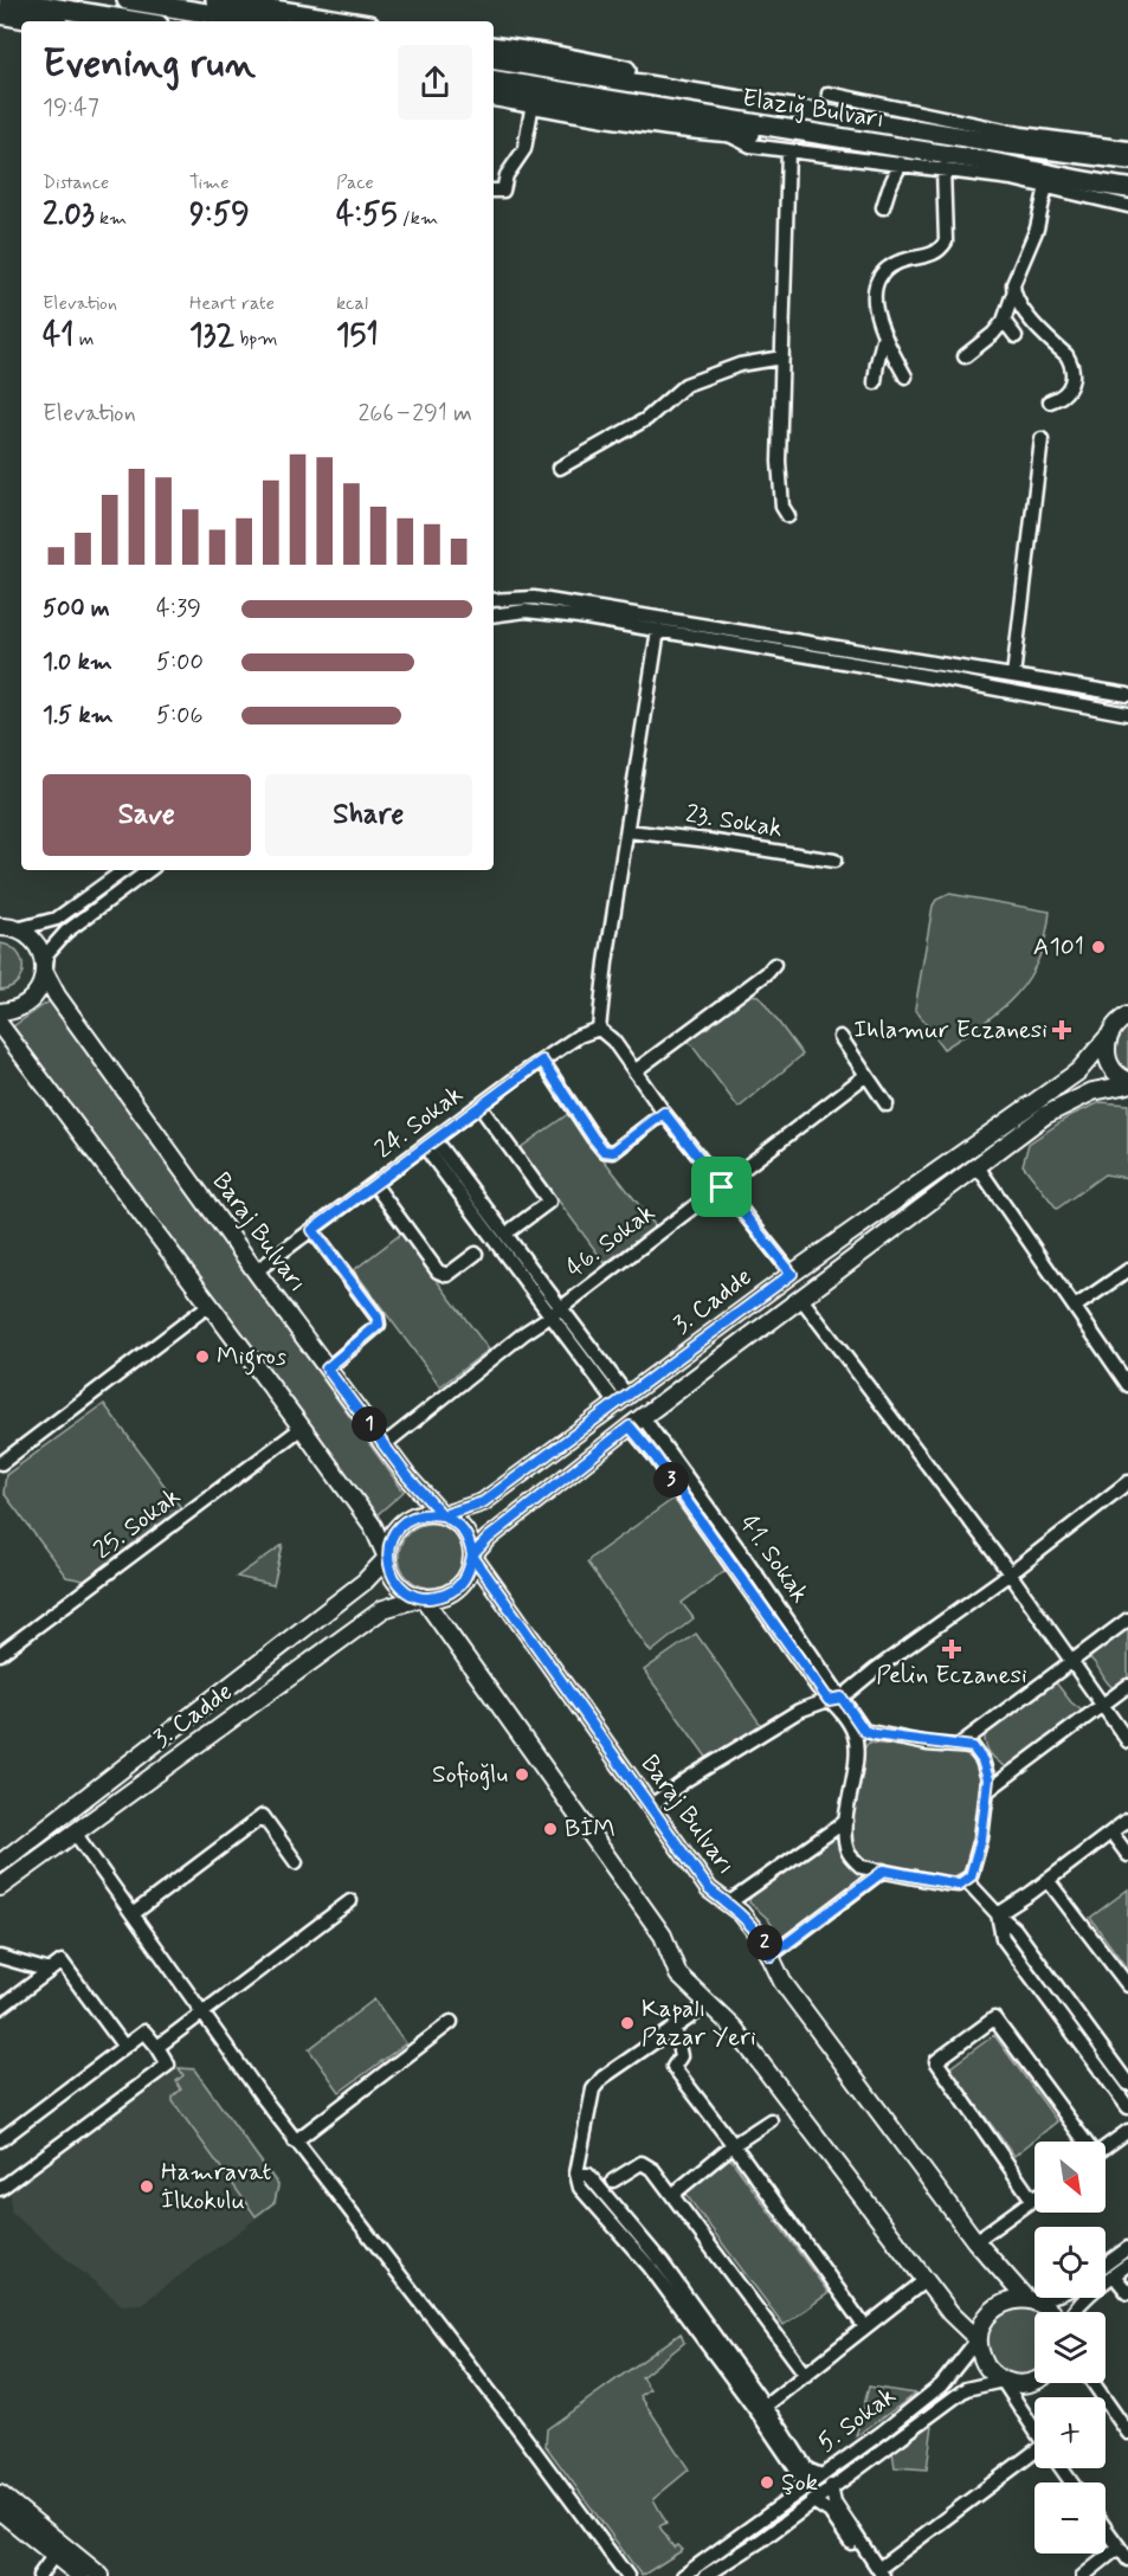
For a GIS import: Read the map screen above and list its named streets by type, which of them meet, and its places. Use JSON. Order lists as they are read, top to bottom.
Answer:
{
  "streets": {
    "highway": ["Elazığ Bulvarı"],
    "main road": ["Baraj Bulvarı", "3. Cadde"],
    "street": [
      "23. Sokak",
      "24. Sokak",
      "46. Sokak",
      "25. Sokak",
      "41. Sokak",
      "5. Sokak"
    ]
  },
  "crossings": [
    ["24. Sokak", "Baraj Bulvarı"],
    ["Baraj Bulvarı", "46. Sokak"],
    ["Baraj Bulvarı", "3. Cadde"],
    ["3. Cadde", "41. Sokak"]
  ],
  "places": {
    "other": [
      "A101",
      "Migros",
      "Sofioğlu",
      "BİM",
      "Kapalı Pazar Yeri",
      "Hamravat İlkokulu",
      "Şok"
    ],
    "health": ["Ihlamur Eczanesi", "Pelin Eczanesi"]
  },
  "north": "bottom right",
  "page": {
    "heading": ["Evening run", "19:47"],
    "stats": [
      ["Distance", "2.03 km"],
      ["Time", "9:59"],
      ["Pace", "4:55 /km"],
      ["Elevation", "41 m"],
      ["Heart rate", "132 bpm"],
      ["kcal", "151"]
    ],
    "chart": ["Elevation", "266–291 m"],
    "list": [
      {
        "name": "500 m",
        "note": "4:39"
      },
      {
        "name": "1.0 km",
        "note": "5:00"
      },
      {
        "name": "1.5 km",
        "note": "5:06"
      }
    ],
    "buttons": ["Save", "Share"],
    "pins": ["1", "3", "2"],
    "map_buttons": ["+", "−"]
  }
}
